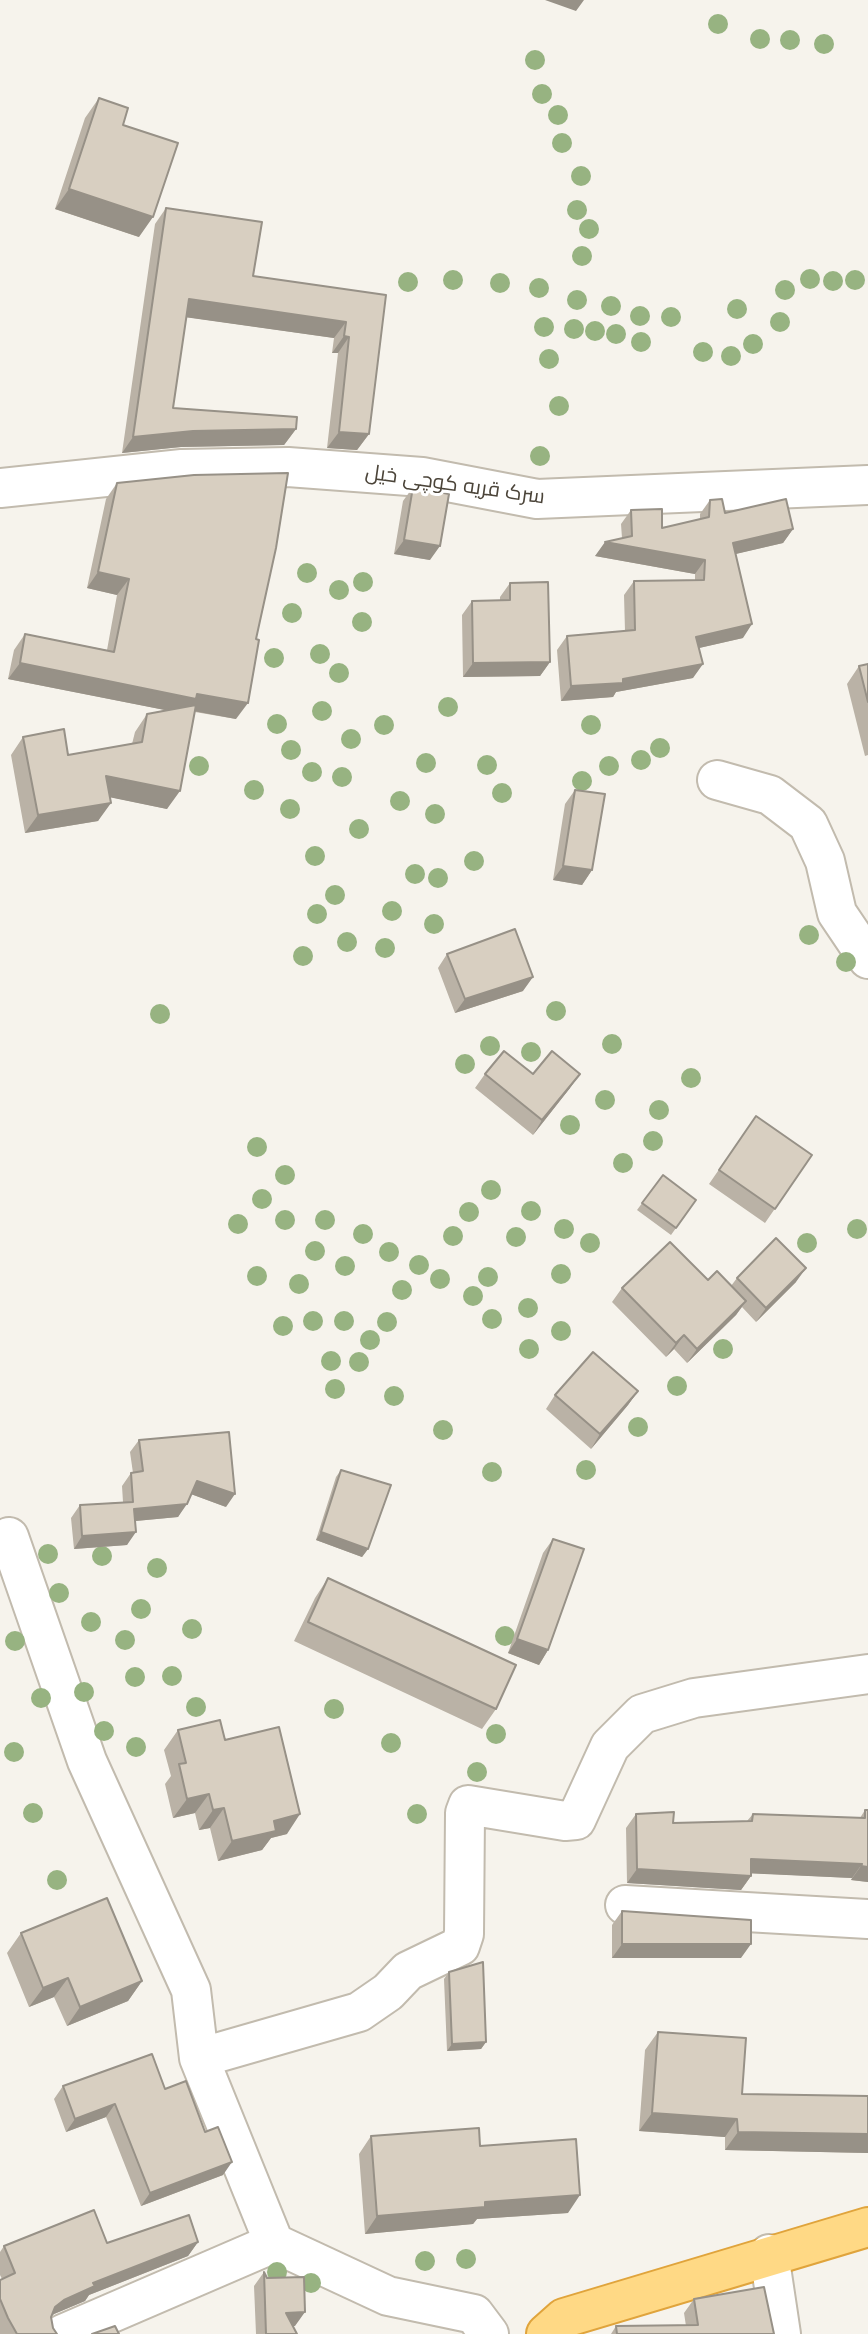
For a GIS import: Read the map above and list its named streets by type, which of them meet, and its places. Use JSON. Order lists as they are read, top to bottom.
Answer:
{
  "streets": {
    "street": ["سرک قریه کوچی خیل"]
  }
}
